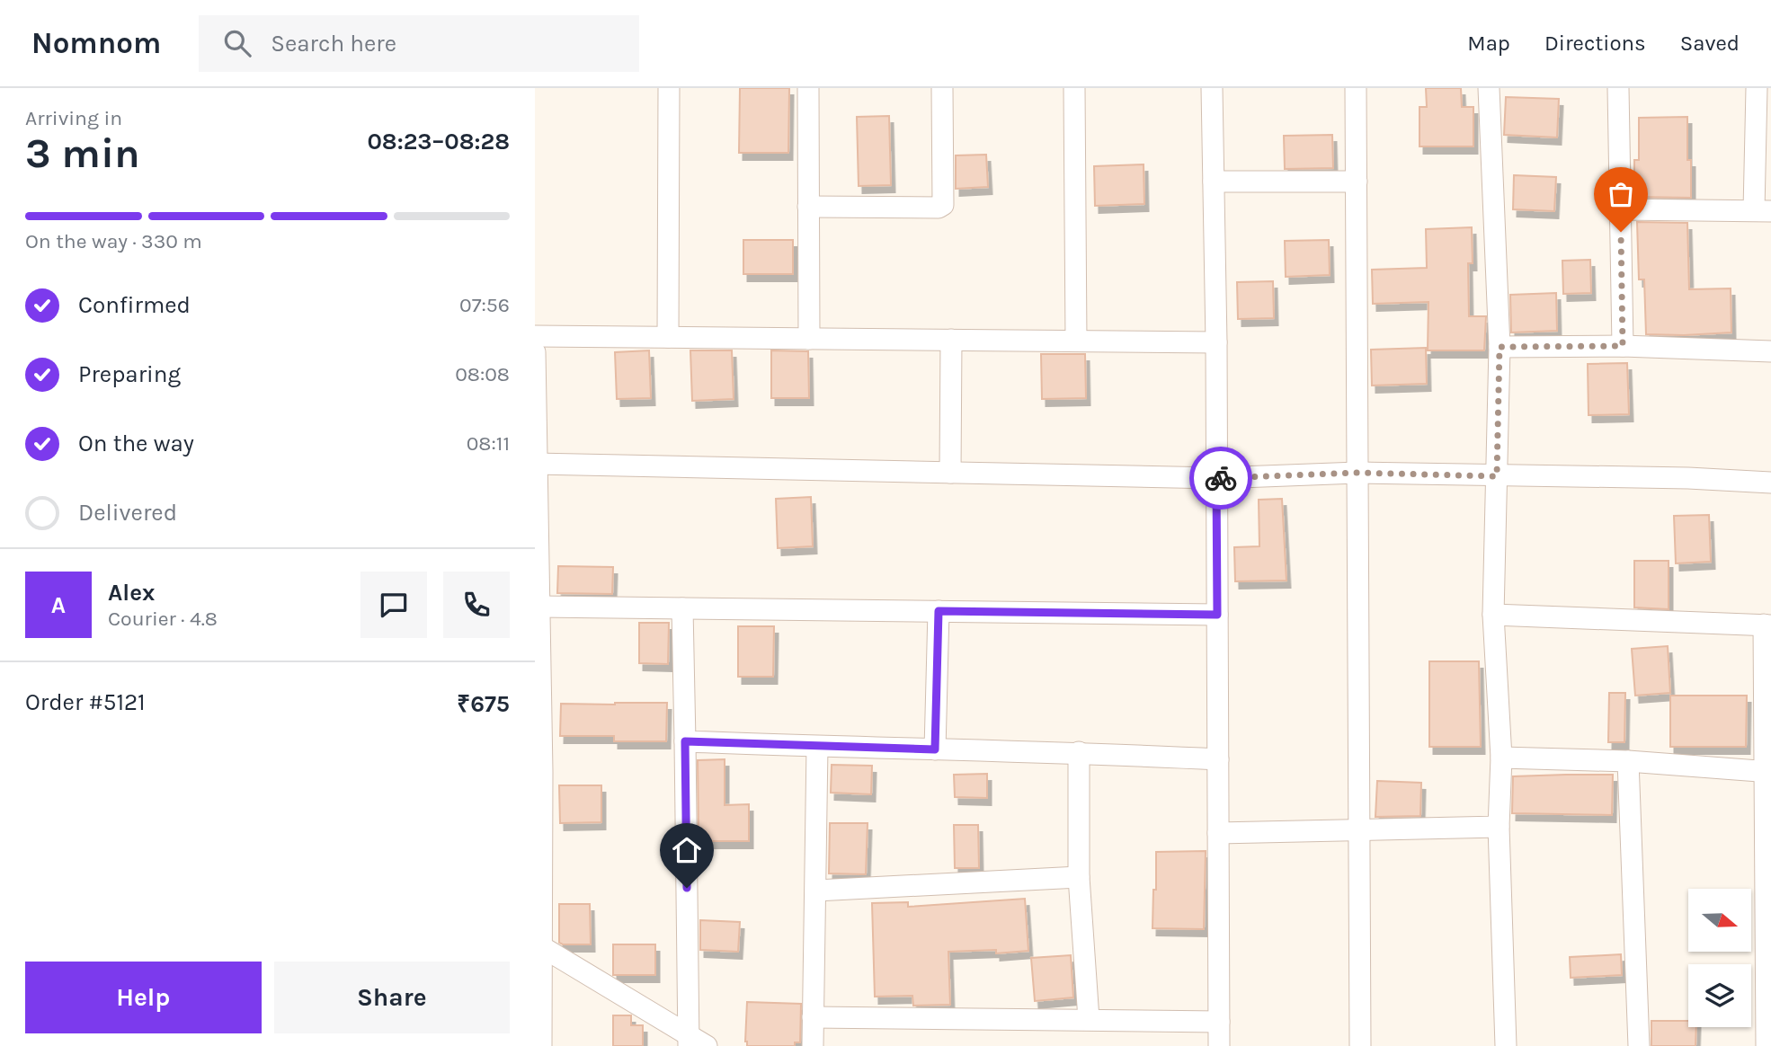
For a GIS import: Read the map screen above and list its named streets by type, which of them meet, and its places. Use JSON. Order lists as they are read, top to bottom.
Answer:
{
  "north": "right",
  "page": {
    "header": "Nomnom",
    "search": "Search here",
    "nav": ["Map", "Directions", "Saved"],
    "heading": ["3 min", "Arriving in", "08:23–08:28"],
    "panel": [
      "Alex",
      "Courier · 4.8",
      "Order #5121",
      "₹675"
    ],
    "bar": "On the way · 330 m",
    "list": [
      ["Confirmed", "07:56"],
      ["Preparing", "08:08"],
      ["On the way", "08:11"],
      "Delivered"
    ],
    "round": "A",
    "buttons": ["Help", "Share"]
  }
}
